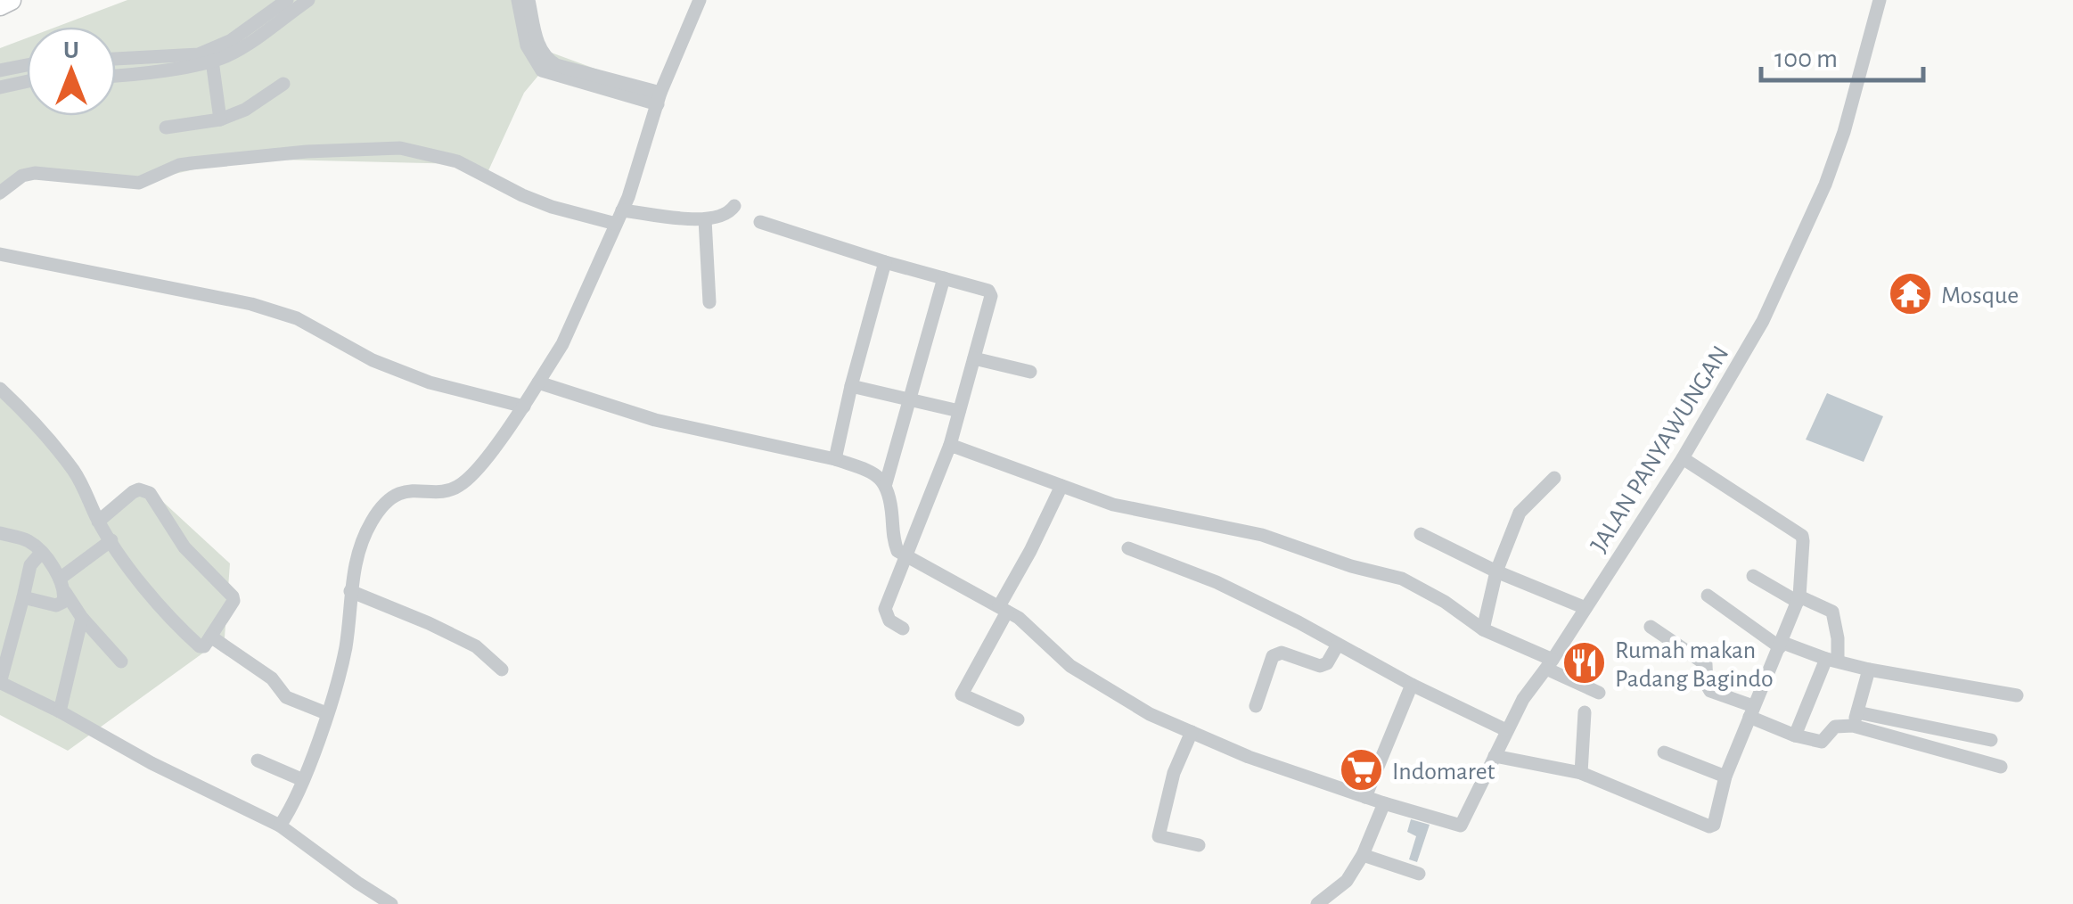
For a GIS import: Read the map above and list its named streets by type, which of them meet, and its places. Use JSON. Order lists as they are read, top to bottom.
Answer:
{
  "streets": {
    "street": ["JALAN PANYAWUNGAN"]
  },
  "places": {
    "temple": ["Mosque"],
    "restaurant": ["Rumah makan Padang Bagindo"],
    "supermarket": ["Indomaret"]
  },
  "scale_bar": "100 m",
  "north": "top"
}
